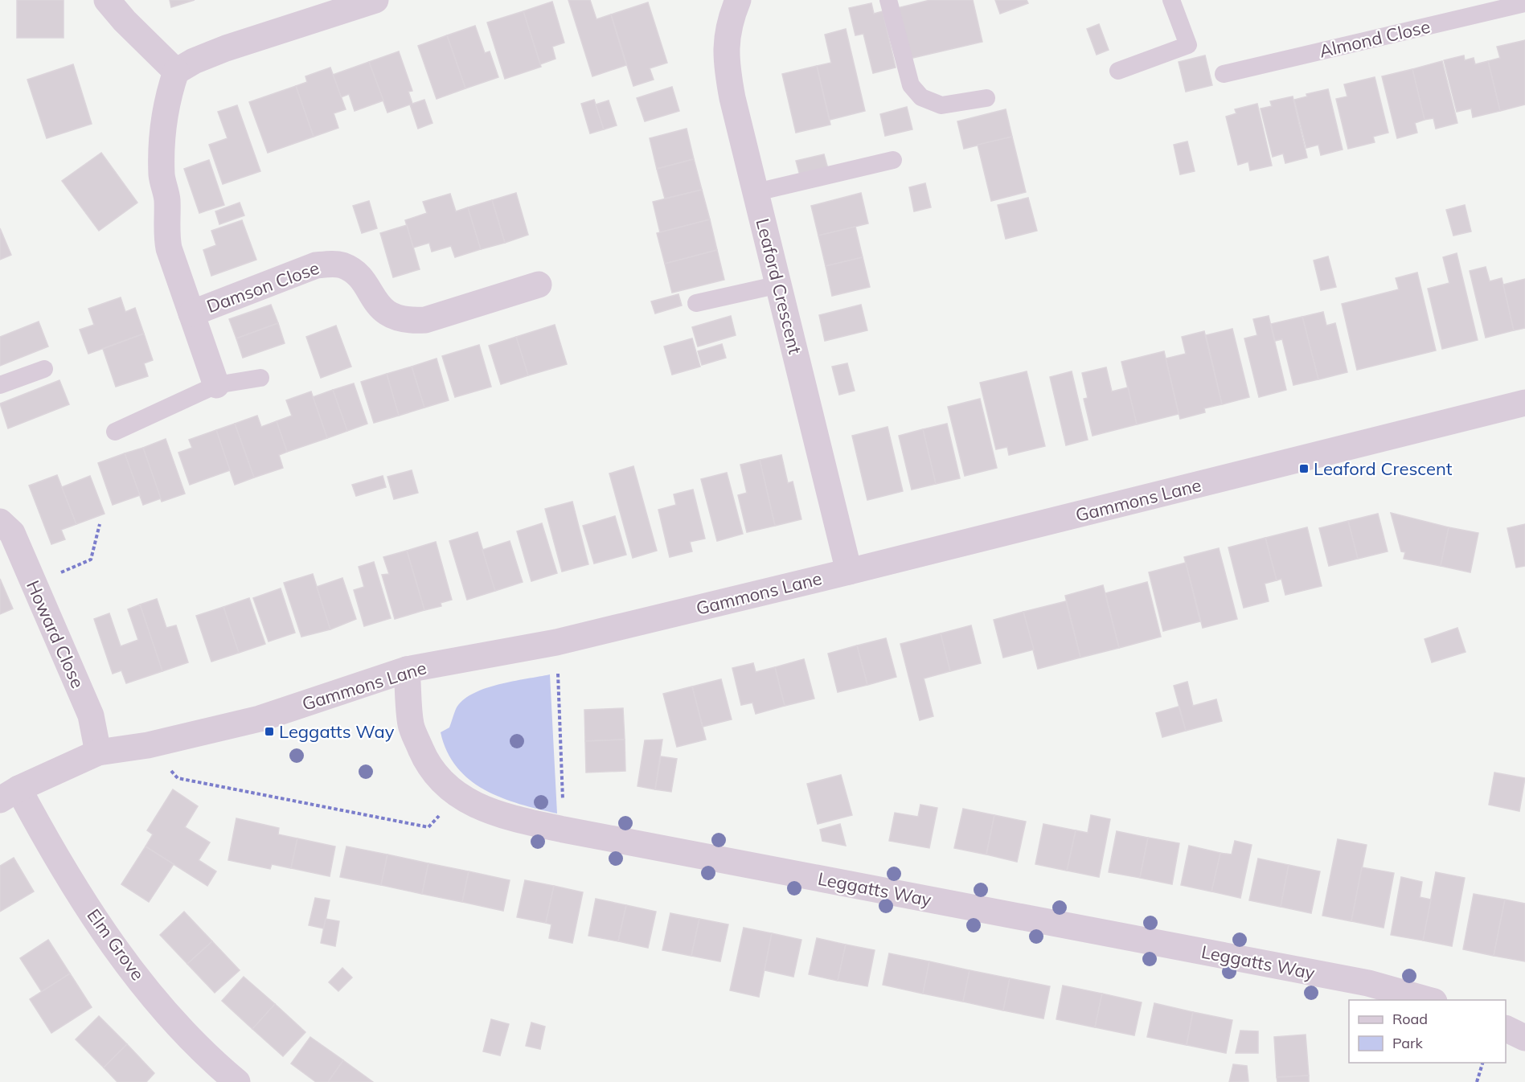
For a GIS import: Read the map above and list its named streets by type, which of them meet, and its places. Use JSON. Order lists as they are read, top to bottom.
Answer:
{
  "streets": {
    "street": [
      "Leaford Crescent",
      "Damson Close",
      "Gammons Lane",
      "Howard Close",
      "Leggatts Way",
      "Elm Grove"
    ],
    "lane": ["Almond Close"]
  },
  "crossings": [
    ["Leaford Crescent", "Gammons Lane"],
    ["Gammons Lane", "Howard Close"],
    ["Gammons Lane", "Leggatts Way"],
    ["Gammons Lane", "Elm Grove"]
  ],
  "places": {
    "transit": ["Leaford Crescent", "Leggatts Way"]
  },
  "legend": ["Road", "Park"]
}
